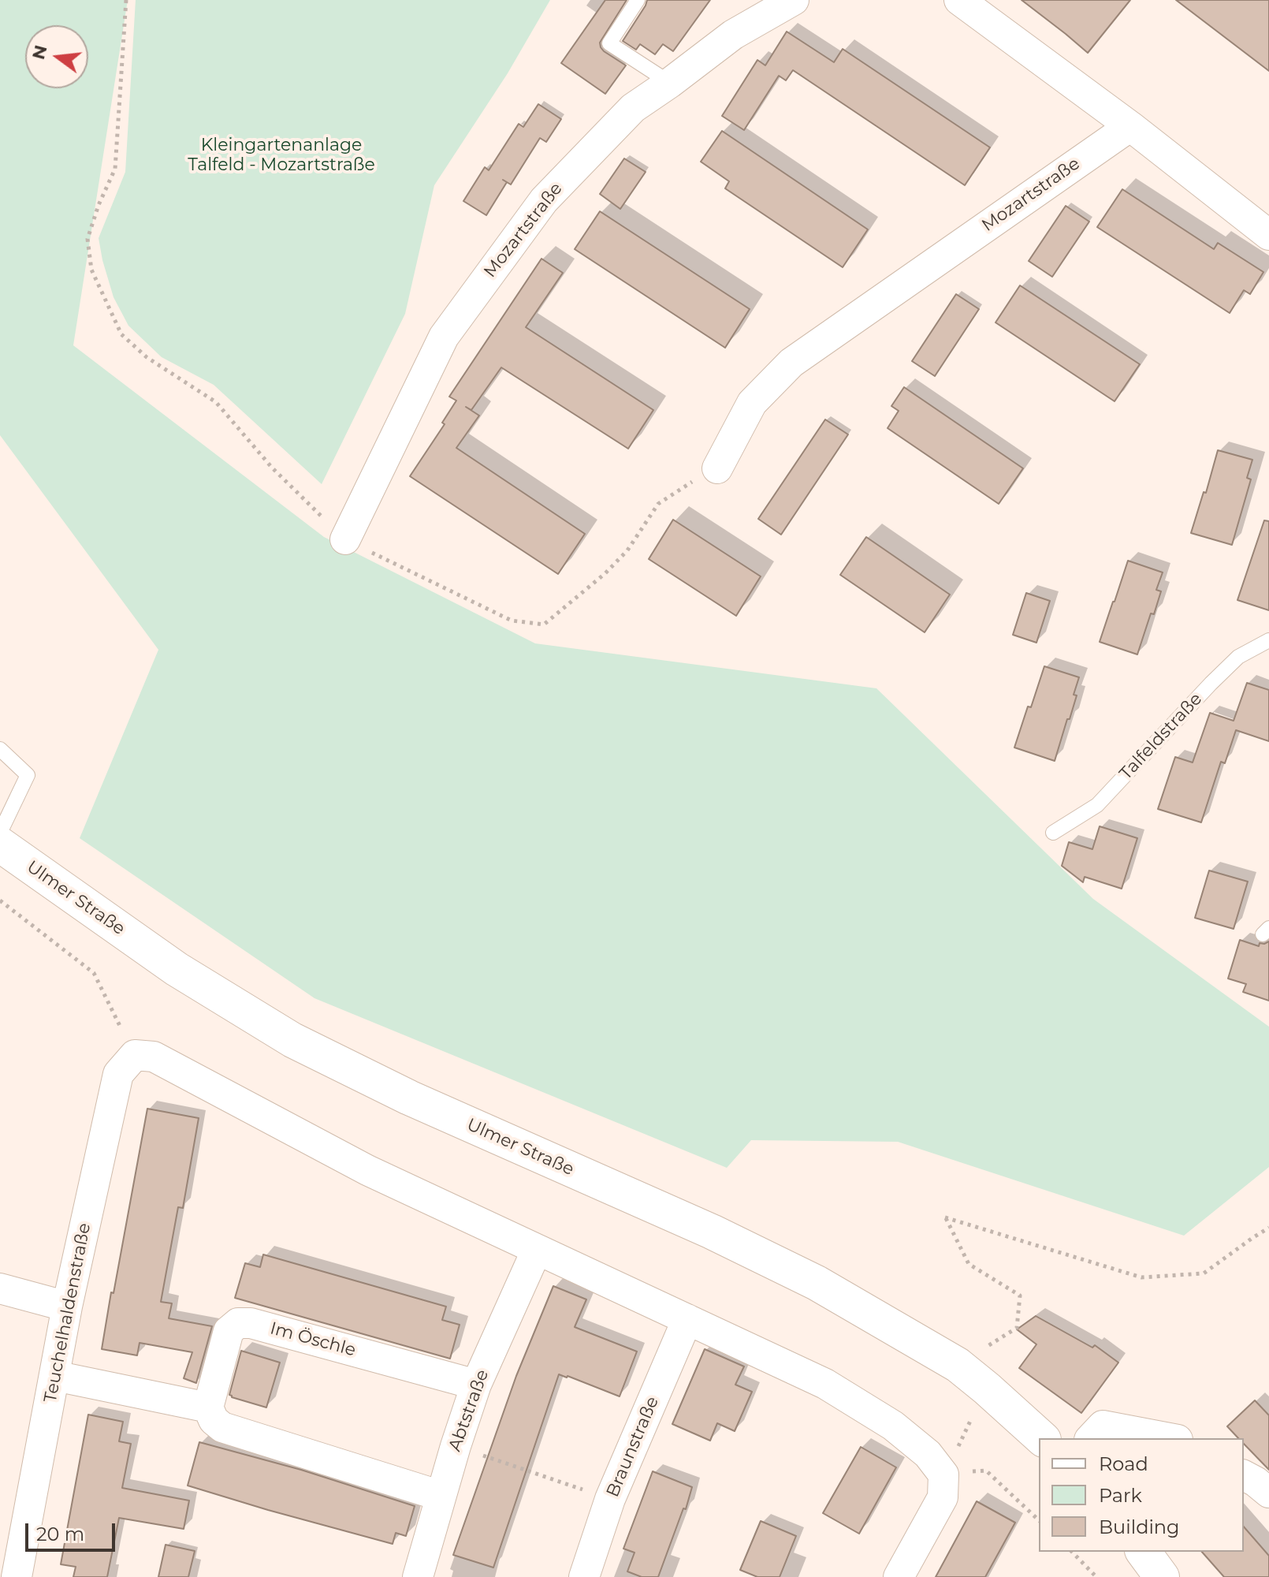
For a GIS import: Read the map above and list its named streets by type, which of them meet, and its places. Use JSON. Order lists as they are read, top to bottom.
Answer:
{
  "streets": {
    "main road": ["Ulmer Straße"],
    "street": [
      "Mozartstraße",
      "Teuchelhaldenstraße",
      "Im Öschle",
      "Abtstraße",
      "Braunstraße"
    ],
    "lane": ["Talfeldstraße"]
  },
  "crossings": [
    ["Im Öschle", "Abtstraße"]
  ],
  "parks": ["Kleingartenanlage Talfeld - Mozartstraße"],
  "legend": ["Road", "Park", "Building"],
  "scale_bar": "20 m",
  "north": "left"
}
